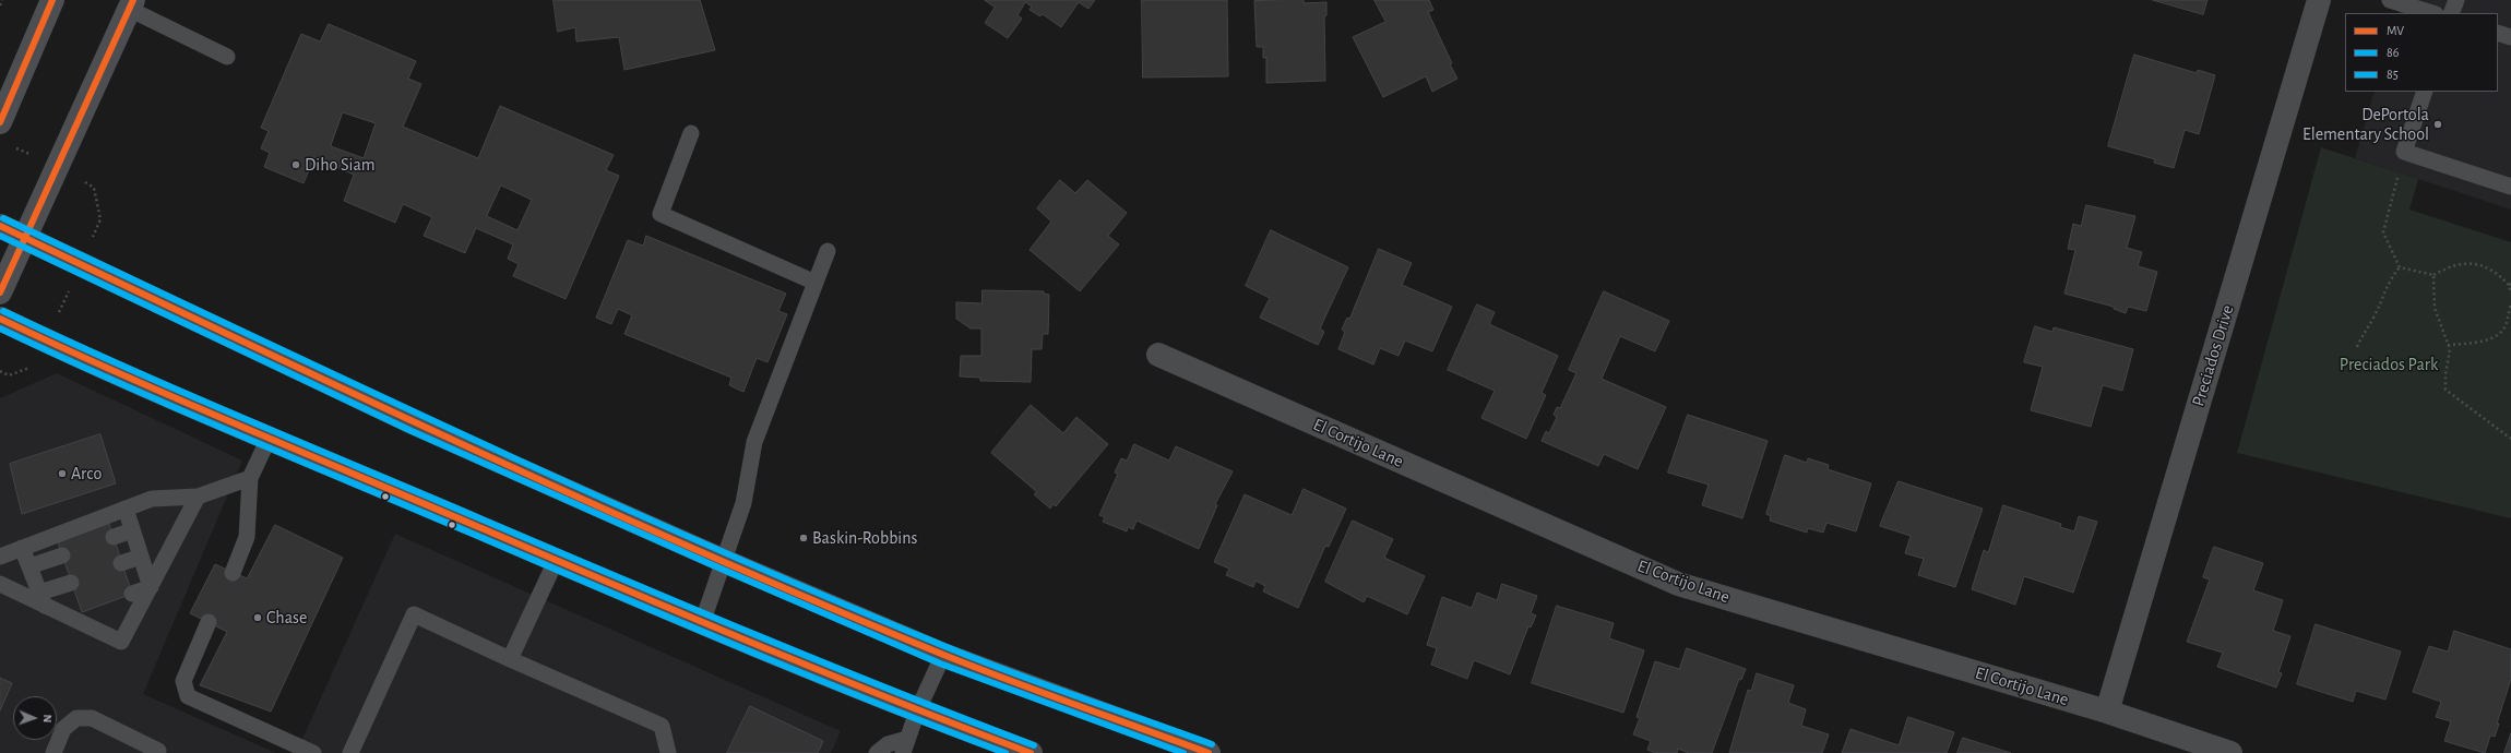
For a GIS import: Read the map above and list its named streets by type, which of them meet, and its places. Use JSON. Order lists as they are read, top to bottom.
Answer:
{
  "streets": {
    "street": ["Preciados Drive", "El Cortijo Lane"]
  },
  "crossings": [
    ["Preciados Drive", "El Cortijo Lane"]
  ],
  "parks": ["Preciados Park"],
  "places": [
    "DePortola Elementary School",
    "Diho Siam",
    "Arco",
    "Baskin-Robbins",
    "Chase"
  ],
  "lines": ["transit line MV", "transit line 85", "transit line 86"],
  "legend": ["MV", "86", "85"],
  "north": "right"
}
